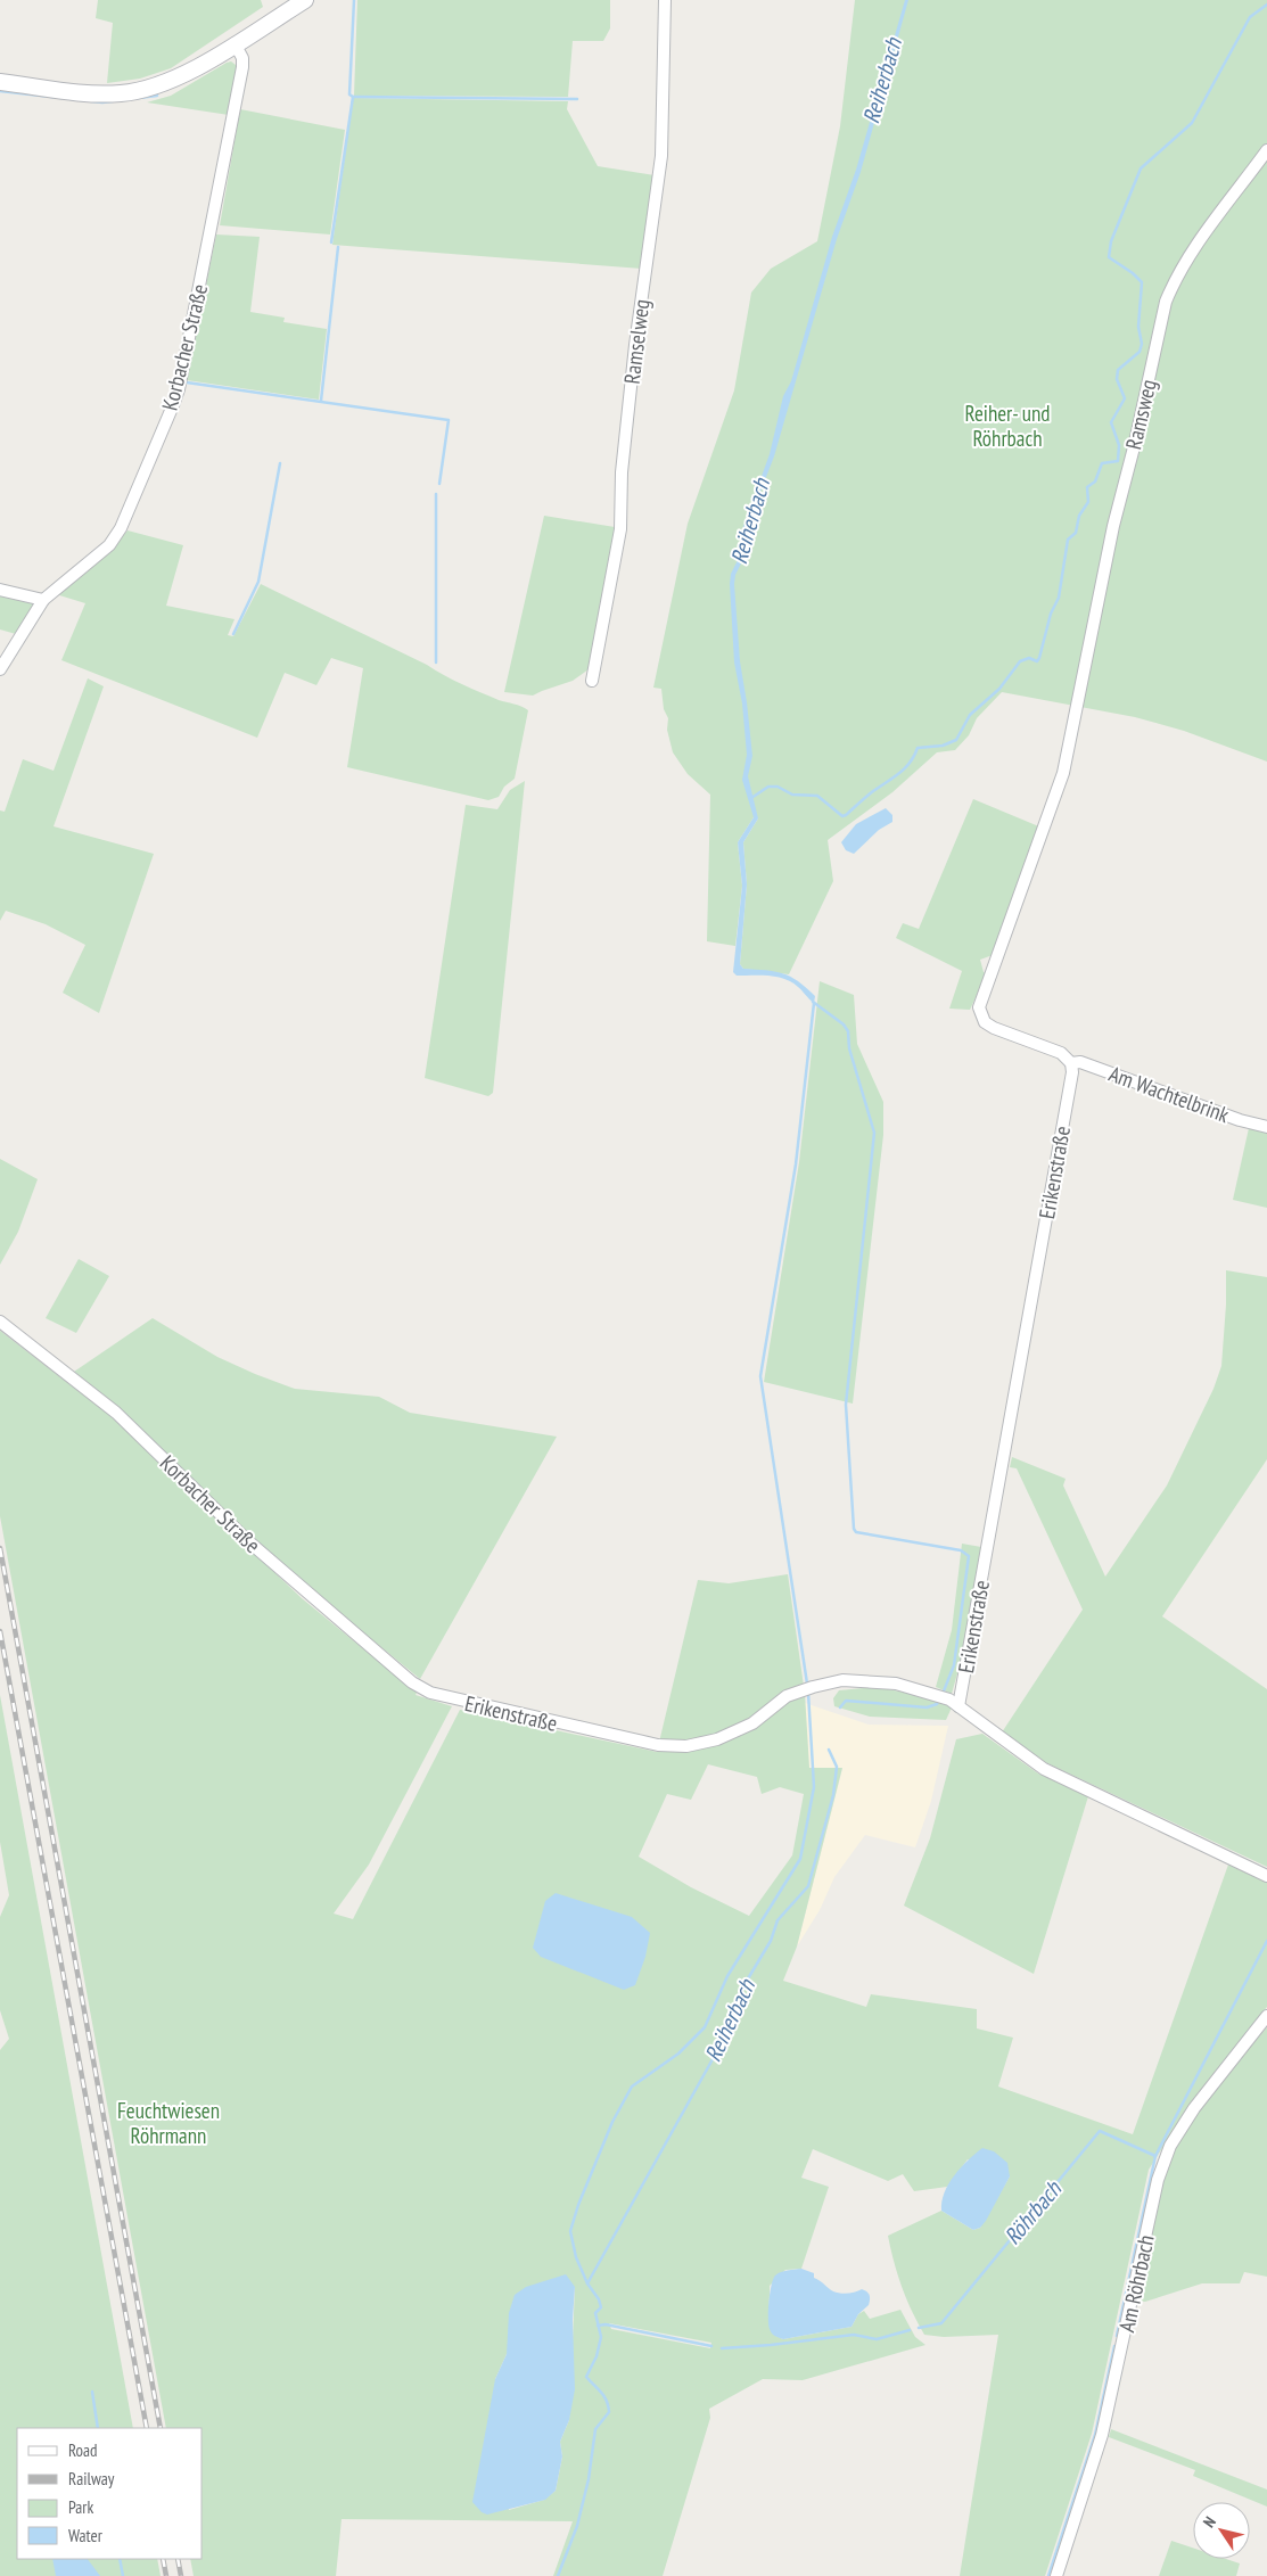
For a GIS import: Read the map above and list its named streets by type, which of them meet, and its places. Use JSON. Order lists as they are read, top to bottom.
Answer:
{
  "streets": {
    "street": [
      "Ramselweg",
      "Korbacher Straße",
      "Ramsweg",
      "Am Wachtelbrink",
      "Erikenstraße",
      "Am Röhrbach"
    ]
  },
  "crossings": [
    ["Korbacher Straße", "Erikenstraße"],
    ["Ramsweg", "Am Wachtelbrink"],
    ["Ramsweg", "Erikenstraße"],
    ["Am Wachtelbrink", "Erikenstraße"]
  ],
  "water": ["Reiherbach", "Röhrbach"],
  "parks": ["Reiher- und Röhrbach", "Feuchtwiesen Röhrmann"],
  "legend": [
    "Road",
    "Railway",
    "Park",
    "Water"
  ],
  "north": "top left"
}
